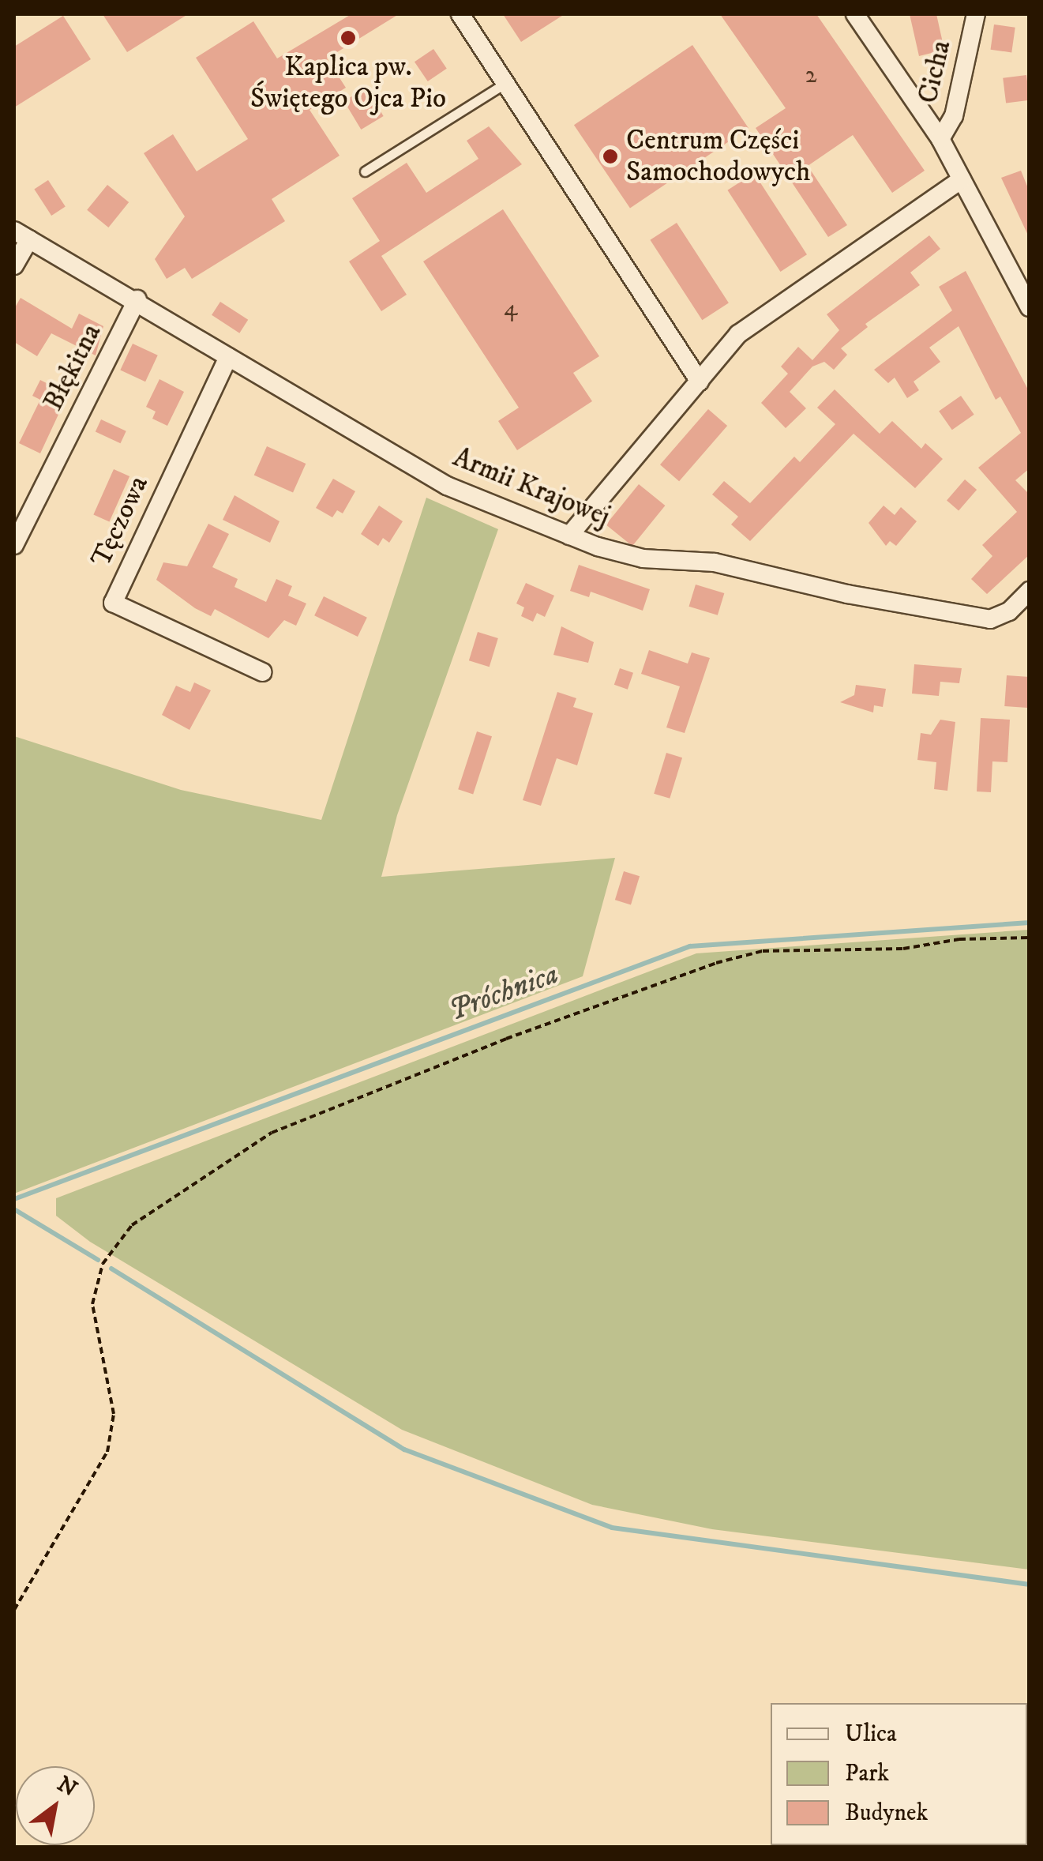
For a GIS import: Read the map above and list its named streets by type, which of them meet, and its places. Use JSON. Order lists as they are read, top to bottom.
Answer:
{
  "streets": {
    "street": [
      "Cicha",
      "Błękitna",
      "Armii Krajowej",
      "Tęczowa"
    ]
  },
  "crossings": [
    ["Błękitna", "Armii Krajowej"],
    ["Armii Krajowej", "Tęczowa"]
  ],
  "water": ["Próchnica"],
  "places": ["Kaplica pw. Świętego Ojca Pio", "Centrum Części Samochodowych"],
  "house_numbers": ["2", "4"],
  "legend": ["Ulica", "Park", "Budynek"],
  "north": "top right"
}
